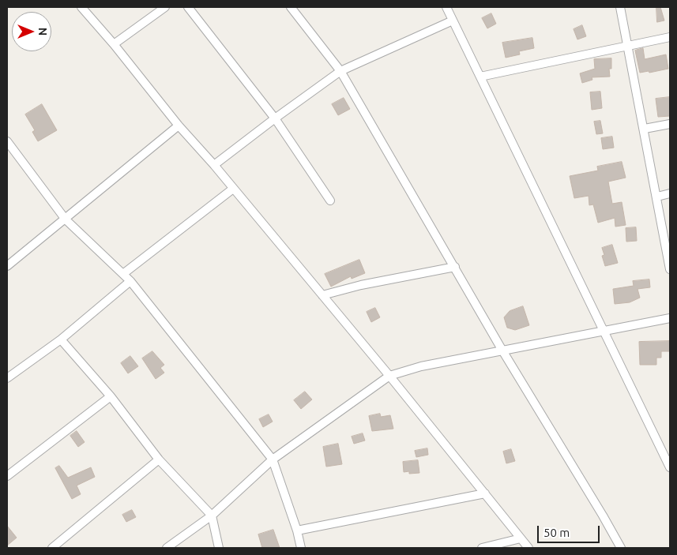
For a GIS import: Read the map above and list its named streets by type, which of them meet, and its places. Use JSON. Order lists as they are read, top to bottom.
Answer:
{
  "scale_bar": "50 m",
  "north": "right"
}
